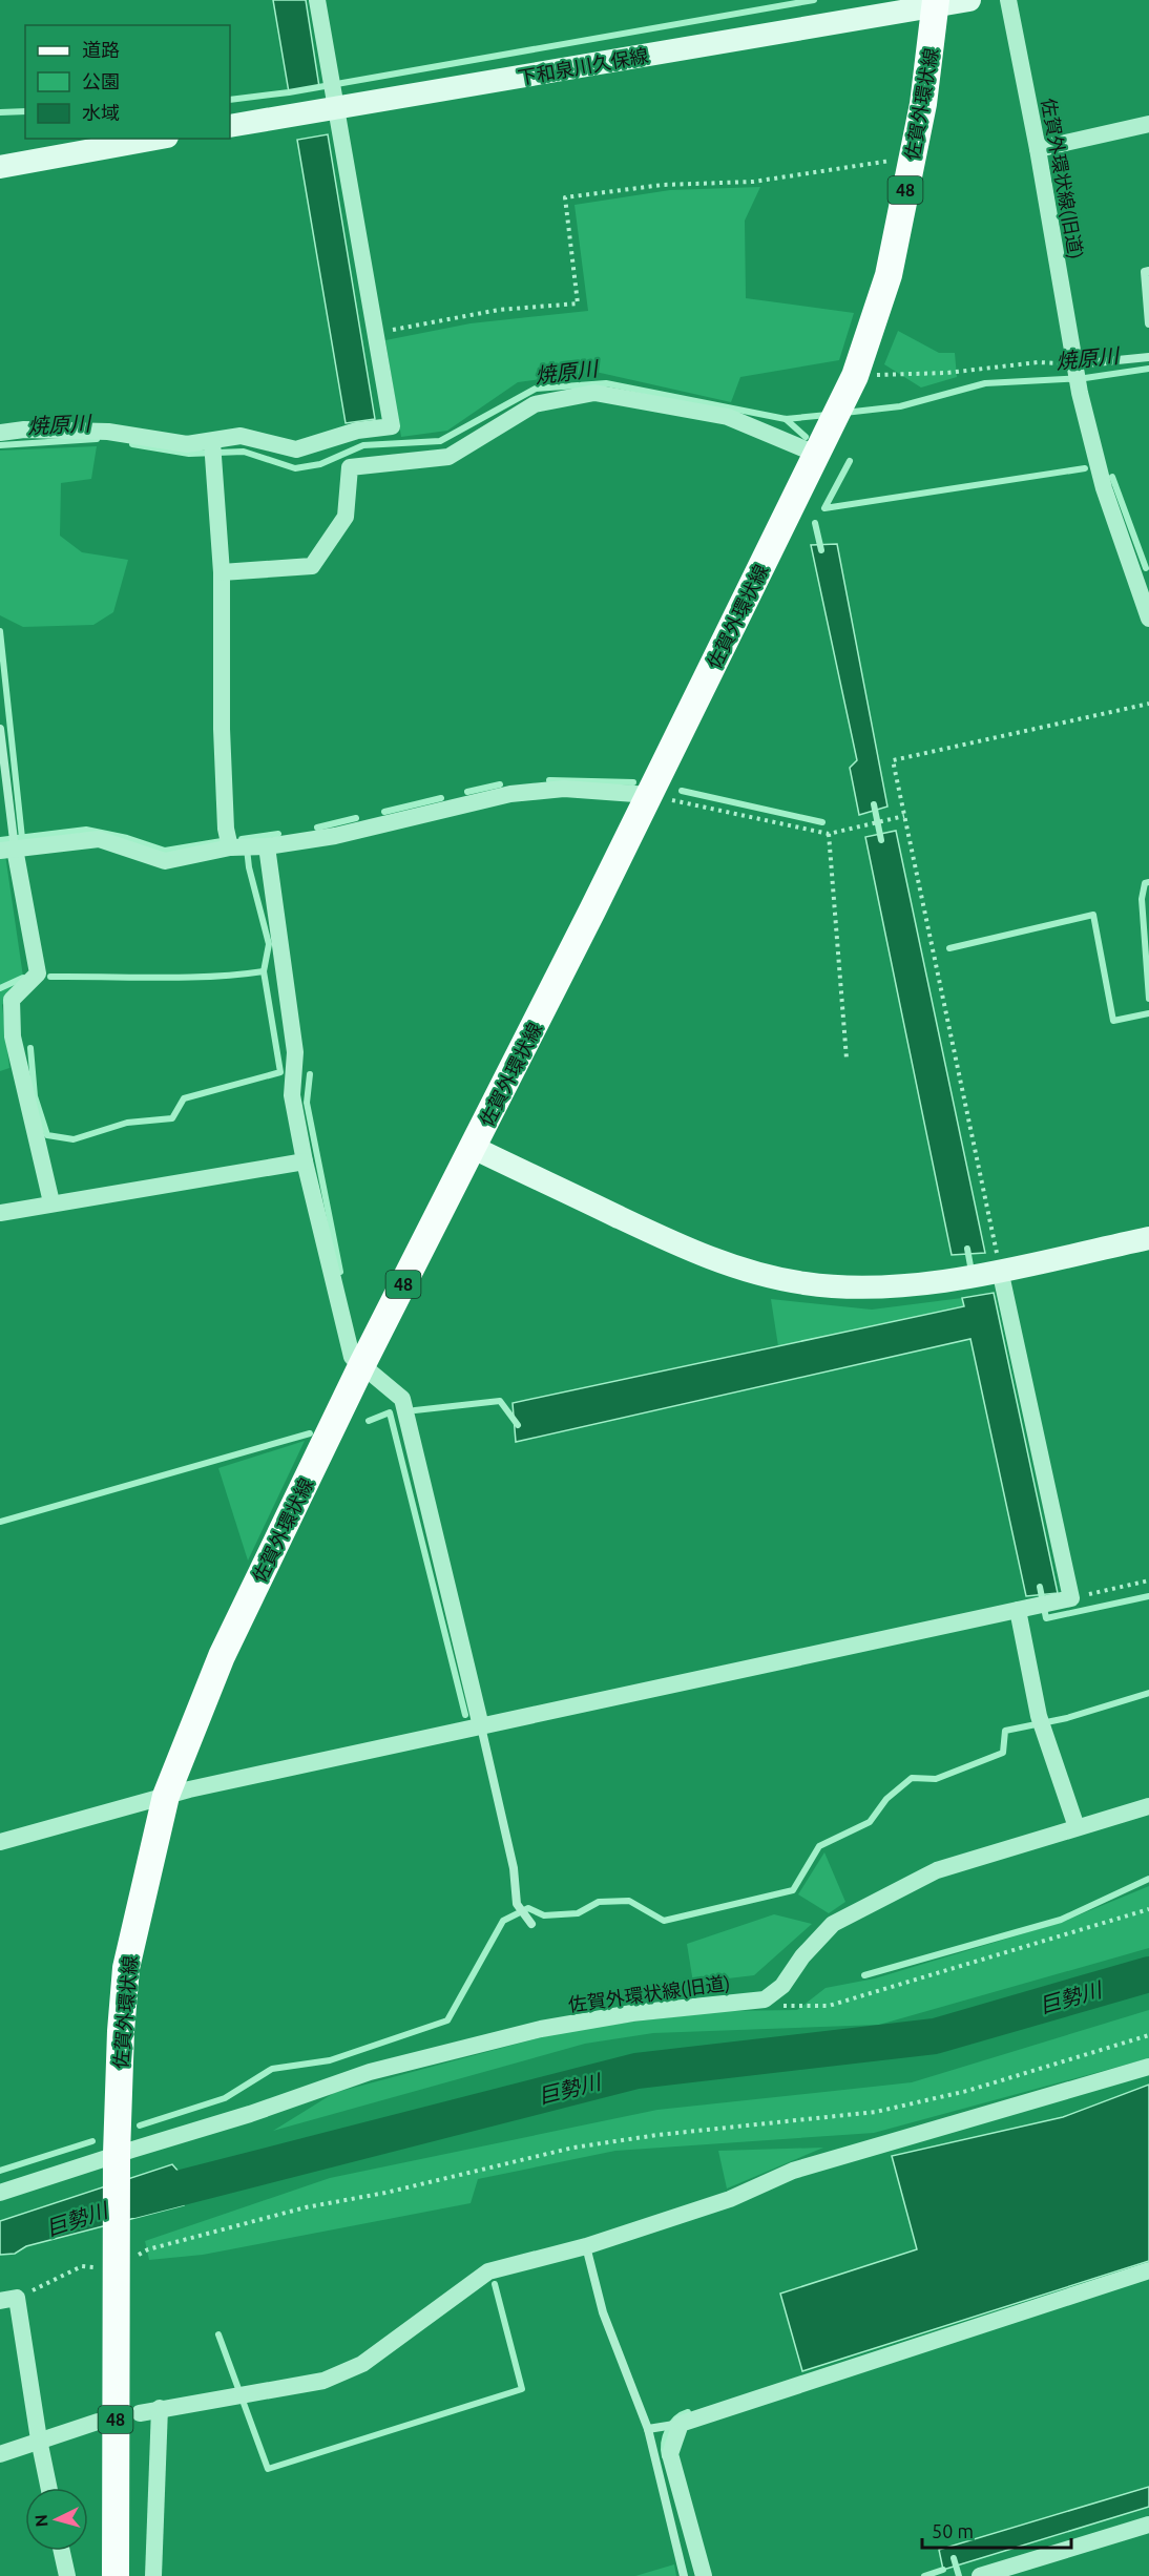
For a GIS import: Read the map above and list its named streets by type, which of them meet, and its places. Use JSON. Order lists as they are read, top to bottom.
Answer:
{
  "streets": {
    "main road": ["佐賀外環状線", "48"],
    "street": ["下和泉川久保線", "佐賀外環状線(旧道)"]
  },
  "crossings": [
    ["下和泉川久保線", "佐賀外環状線"],
    ["佐賀外環状線", "佐賀外環状線(旧道)"],
    ["佐賀外環状線", "48"],
    ["佐賀外環状線(旧道)", "48"]
  ],
  "water": ["焼原川", "巨勢川"],
  "legend": ["道路", "公園", "水域"],
  "scale_bar": "50 m",
  "north": "left"
}
